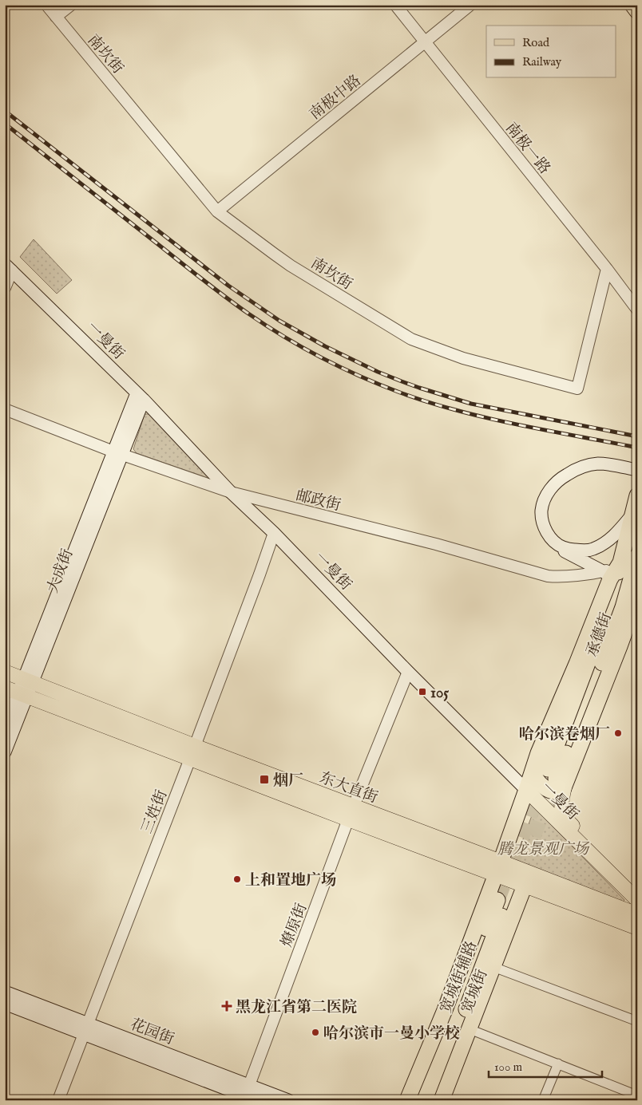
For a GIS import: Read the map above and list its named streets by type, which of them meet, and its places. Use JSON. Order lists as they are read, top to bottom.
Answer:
{
  "streets": {
    "highway": ["承德街", "宽城街辅路", "宽城街"],
    "main road": [
      "一曼街",
      "大成街",
      "东大直街",
      "花园街"
    ],
    "street": [
      "南坎街",
      "南极中路",
      "南极一路",
      "邮政街",
      "三姓街",
      "燎原街"
    ]
  },
  "crossings": [
    ["南坎街", "南极中路"],
    ["南坎街", "南极一路"],
    ["南极中路", "南极一路"],
    ["一曼街", "邮政街"],
    ["一曼街", "大成街"],
    ["一曼街", "承德街"],
    ["一曼街", "三姓街"],
    ["一曼街", "燎原街"],
    ["一曼街", "宽城街辅路"],
    ["邮政街", "大成街"],
    ["大成街", "东大直街"],
    ["承德街", "宽城街辅路"],
    ["东大直街", "三姓街"],
    ["东大直街", "燎原街"],
    ["东大直街", "宽城街辅路"],
    ["三姓街", "花园街"],
    ["燎原街", "花园街"]
  ],
  "parks": ["腾龙景观广场"],
  "places": {
    "transit": ["105", "烟厂"],
    "other": ["哈尔滨卷烟厂", "上和置地广场", "哈尔滨市一曼小学校"],
    "health": ["黑龙江省第二医院"]
  },
  "legend": ["Road", "Railway"],
  "scale_bar": "100 m"
}
